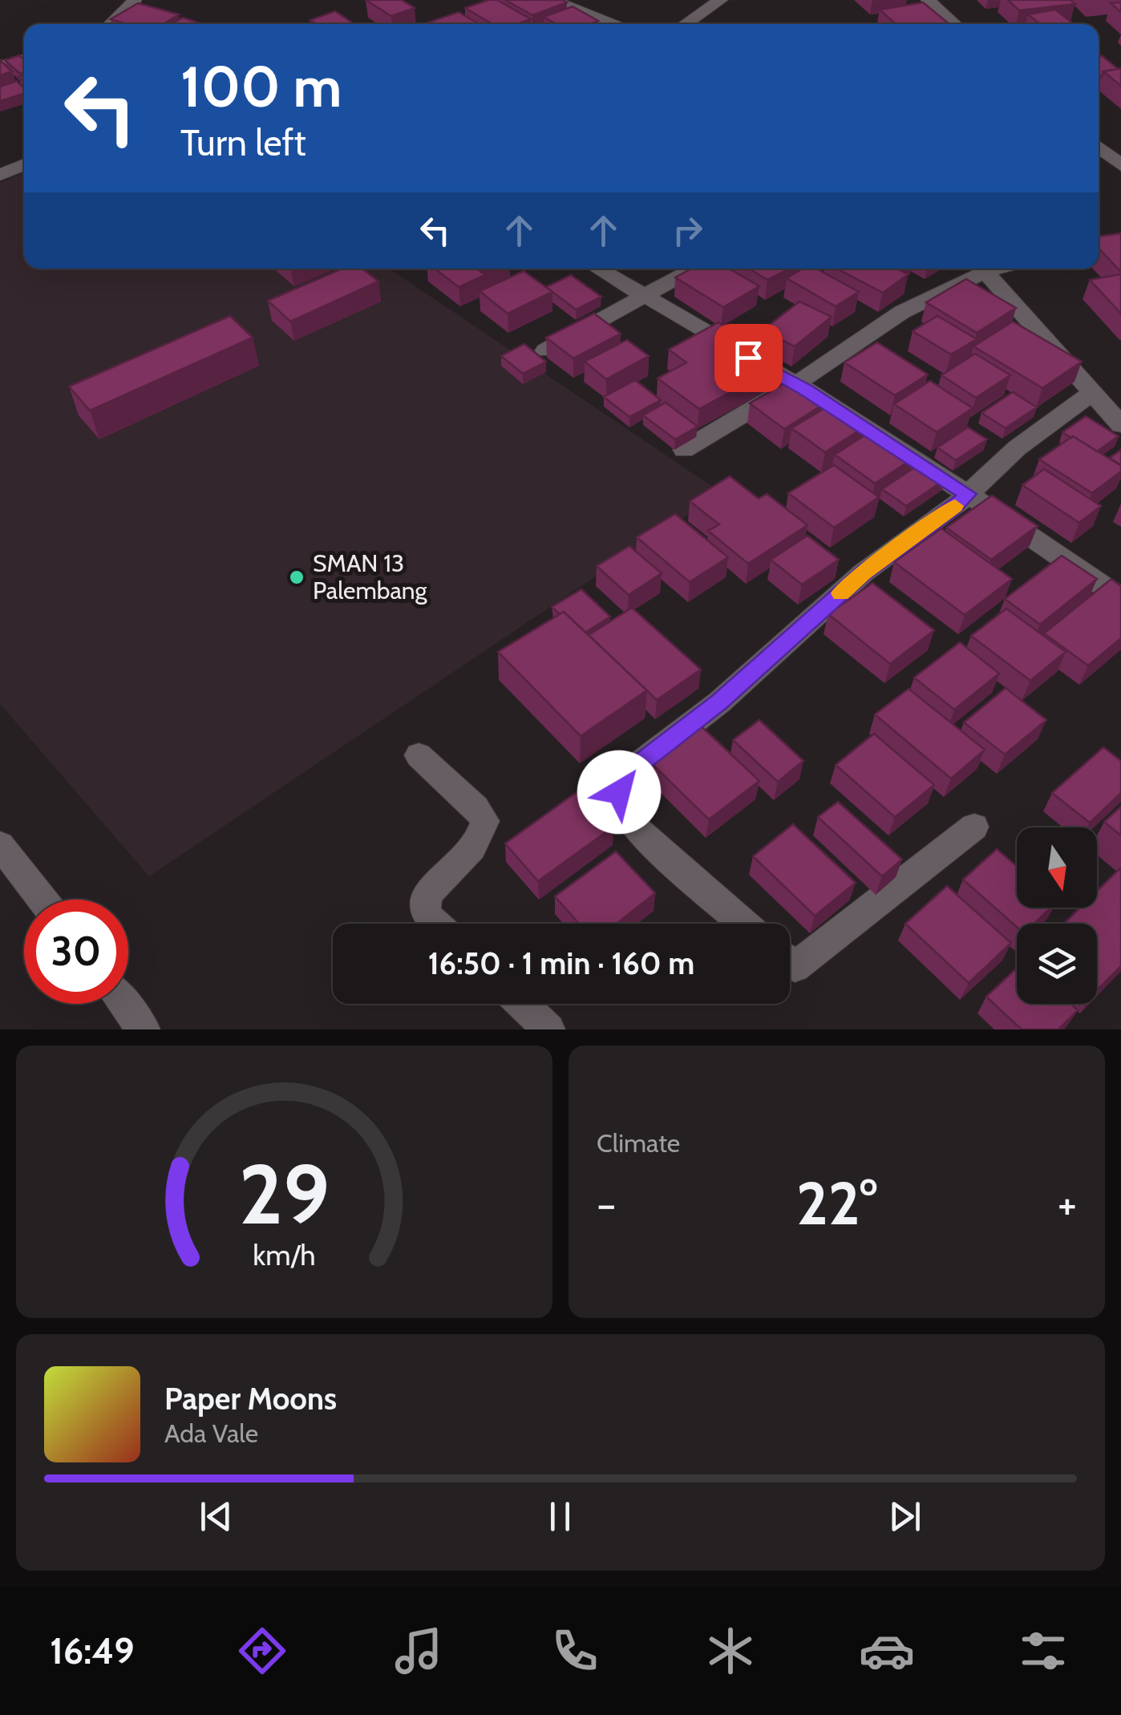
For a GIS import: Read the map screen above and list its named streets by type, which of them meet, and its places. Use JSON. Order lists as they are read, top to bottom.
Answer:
{
  "places": ["SMAN 13 Palembang"],
  "north": "bottom",
  "page": {
    "turn": ["100 m", "Turn left"],
    "limit": "30",
    "trip": "16:50 · 1 min · 160 m",
    "tile": "Climate",
    "heat": ["−", "22°", "+"],
    "song": ["Paper Moons", "Ada Vale"],
    "tabs": "16:49",
    "gauge": ["29", "km/h"]
  }
}
